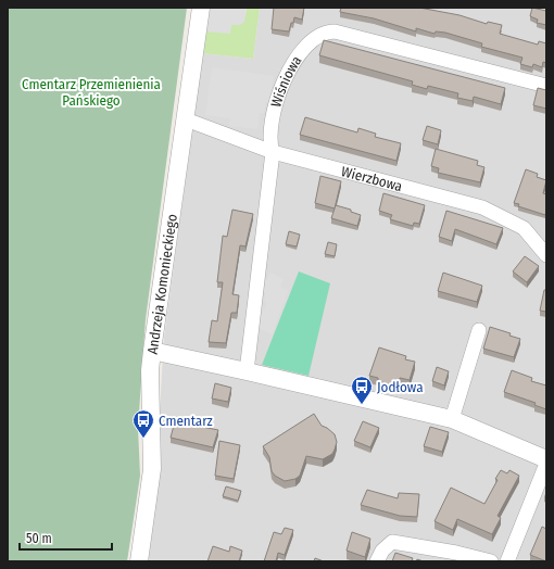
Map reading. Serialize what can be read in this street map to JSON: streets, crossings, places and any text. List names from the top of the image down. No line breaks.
{"streets":{"street":["Wiśniowa","Wierzbowa","Andrzeja Komonieckiego"]},"crossings":[["Wiśniowa","Wierzbowa"],["Wierzbowa","Andrzeja Komonieckiego"]],"parks":["Cmentarz Przemienienia Pańskiego"],"places":{"bus stop":["Jodłowa","Cmentarz"]},"scale_bar":"50 m"}
